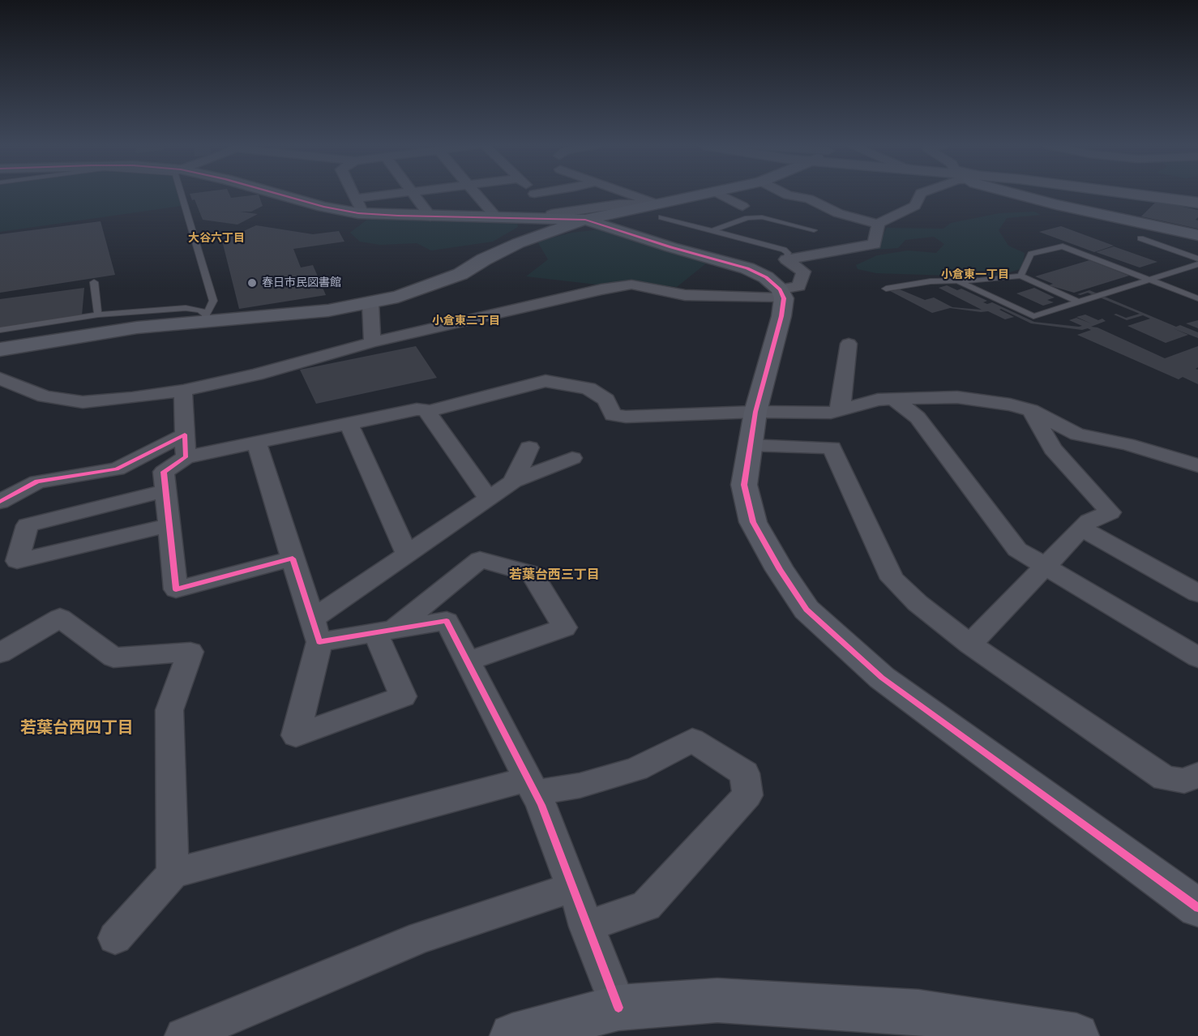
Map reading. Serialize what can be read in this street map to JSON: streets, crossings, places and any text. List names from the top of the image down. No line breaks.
{"districts":["大谷六丁目","小倉東一丁目","小倉東二丁目","若葉台西三丁目","若葉台西四丁目"],"places":["春日市民図書館"]}
